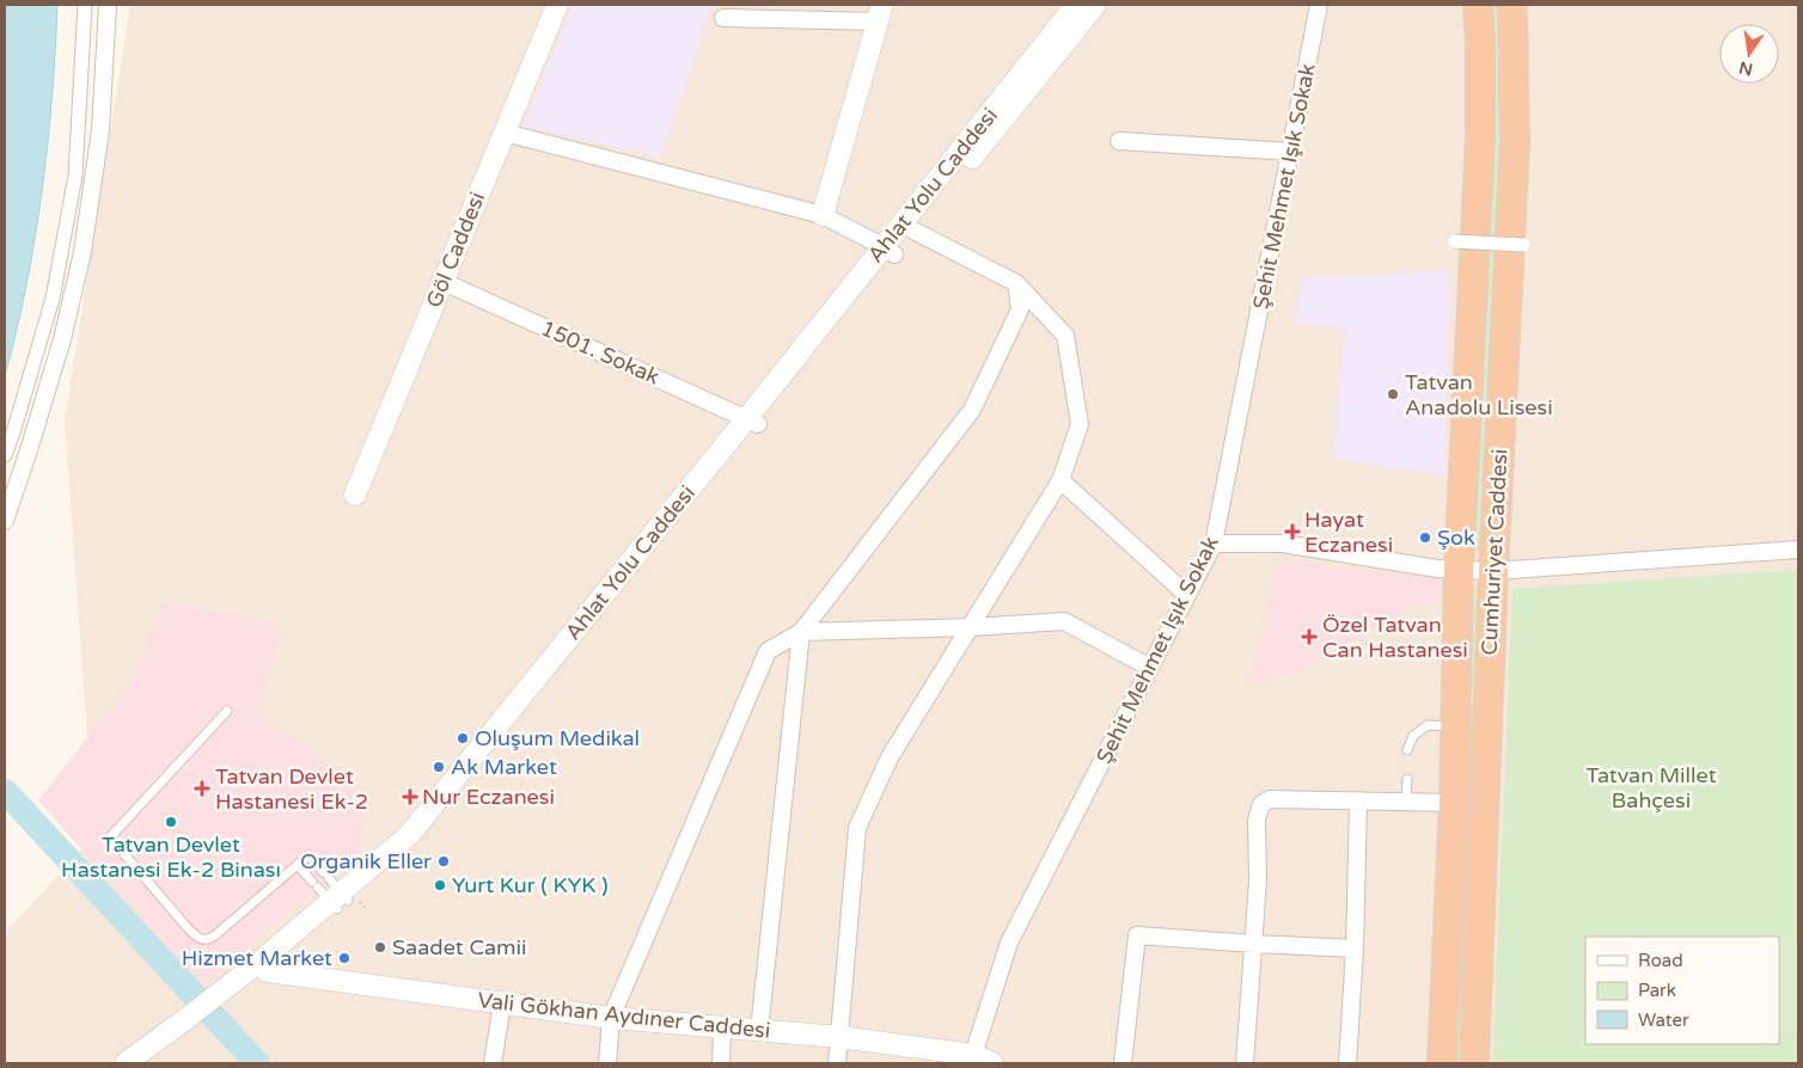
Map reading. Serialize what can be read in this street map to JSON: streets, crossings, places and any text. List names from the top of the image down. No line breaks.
{"streets":{"highway":["Cumhuriyet Caddesi"],"street":["Ahlat Yolu Caddesi","Şehit Mehmet Işık Sokak","Göl Caddesi","1501. Sokak","Vali Gökhan Aydıner Caddesi"]},"crossings":[["Ahlat Yolu Caddesi","1501. Sokak"],["Ahlat Yolu Caddesi","Vali Gökhan Aydıner Caddesi"],["Şehit Mehmet Işık Sokak","Vali Gökhan Aydıner Caddesi"],["Göl Caddesi","1501. Sokak"]],"parks":["Tatvan Millet Bahçesi"],"places":{"other":["Tatvan Anadolu Lisesi","Şok","Oluşum Medikal","Ak Market","Tatvan Devlet Hastanesi Ek-2 Binası","Organik Eller","Yurt Kur ( KYK )","Saadet Camii","Hizmet Market"],"health":["Hayat Eczanesi","Özel Tatvan Can Hastanesi","Tatvan Devlet Hastanesi Ek-2","Nur Eczanesi"]},"legend":["Road","Park","Water"],"north":"bottom"}
